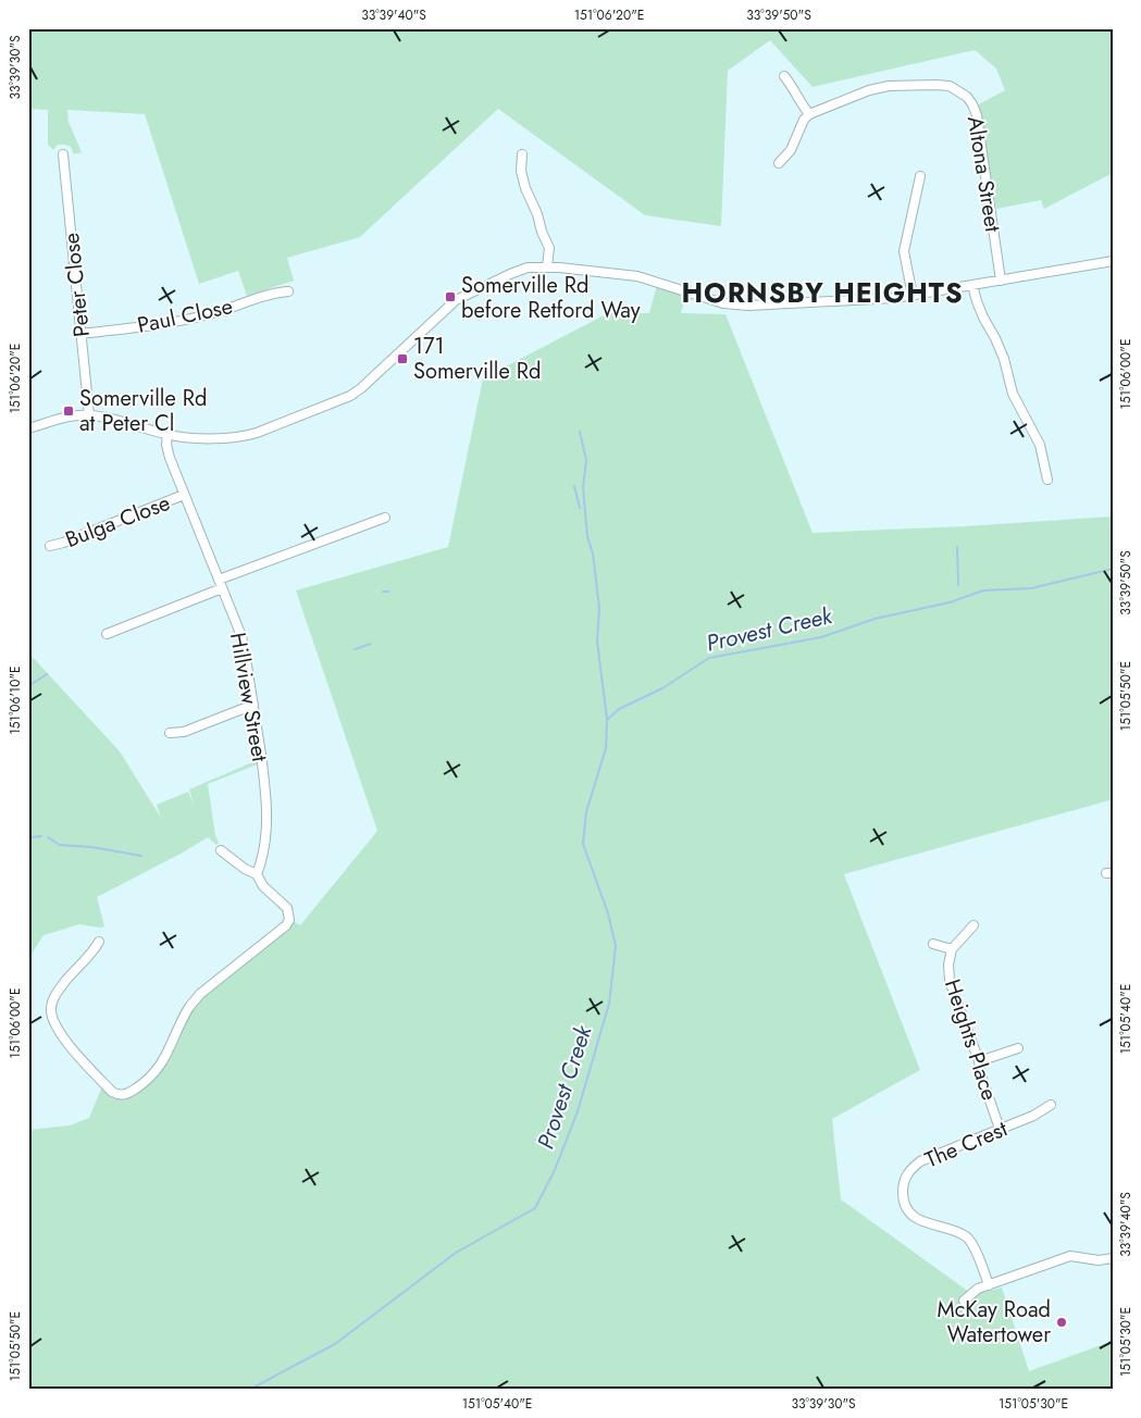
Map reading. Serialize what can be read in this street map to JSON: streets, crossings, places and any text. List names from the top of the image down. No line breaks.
{"streets":{"street":["Altona Street","Peter Close","Paul Close","Bulga Close","Hillview Street","Heights Place","The Crest"]},"crossings":[["Peter Close","Paul Close"],["Bulga Close","Hillview Street"],["Heights Place","The Crest"]],"districts":["HORNSBY HEIGHTS"],"water":["Provest Creek"],"places":{"transit":["Somerville Rd before Retford Way","171 Somerville Rd","Somerville Rd at Peter Cl"],"other":["McKay Road Watertower"]},"coordinates":["33°39'40\"S","151°06'20\"E","33°39'50\"S","33°39'30\"S","151°06'00\"E","151°05'50\"E","151°06'10\"E","151°05'40\"E","151°05'30\"E"]}
